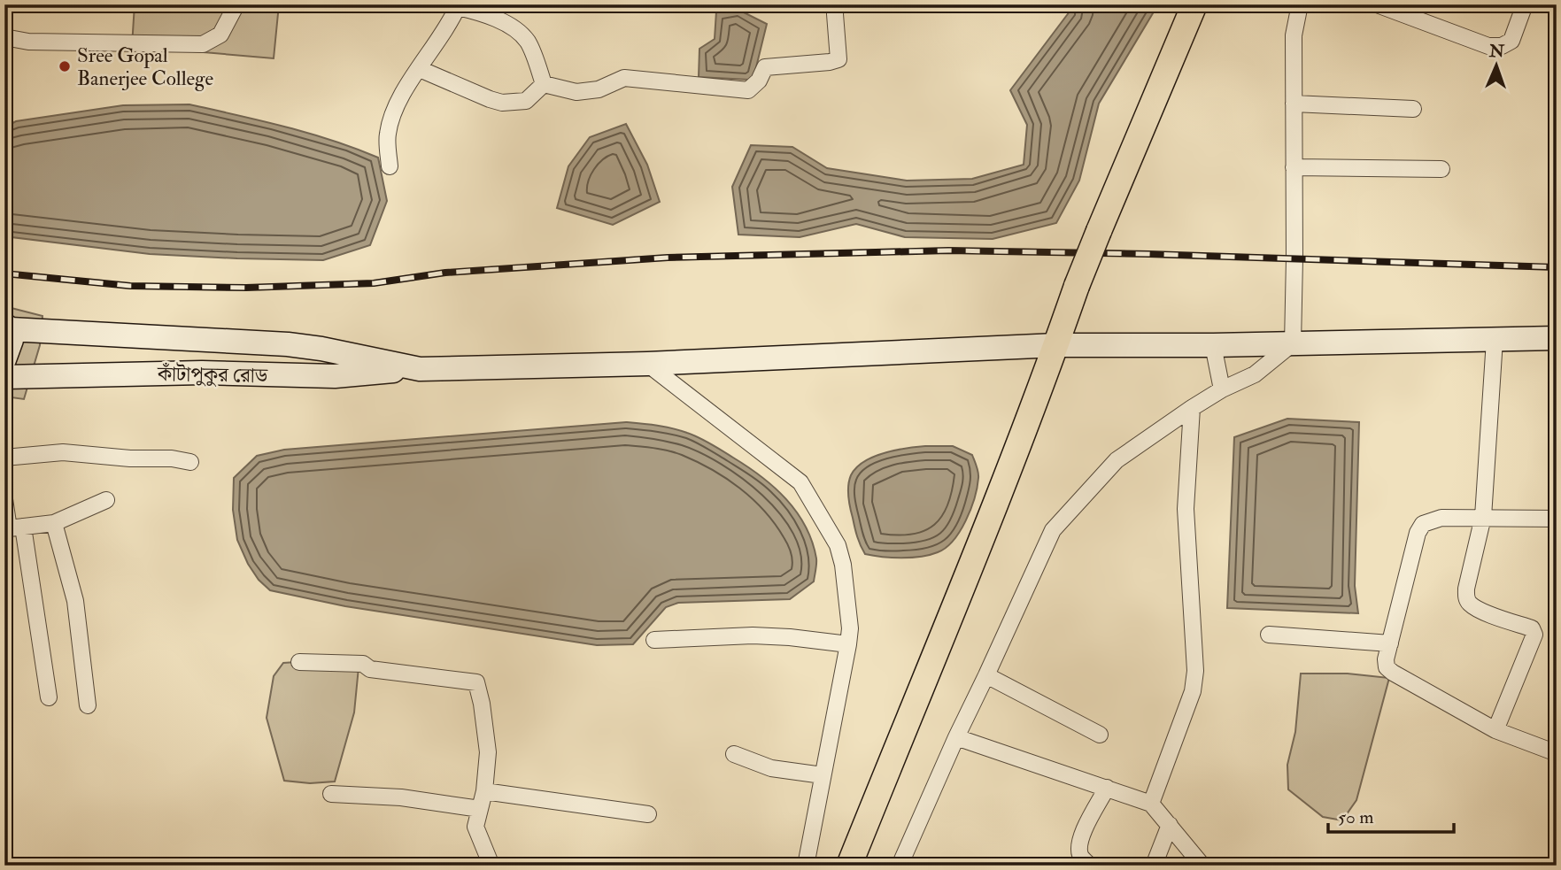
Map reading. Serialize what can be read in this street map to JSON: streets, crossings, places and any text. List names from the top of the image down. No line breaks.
{"streets":{"main road":["কাঁটাপুকুর রোড"]},"places":["Sree Gopal Banerjee College"],"scale_bar":"50 m","north":"top"}
